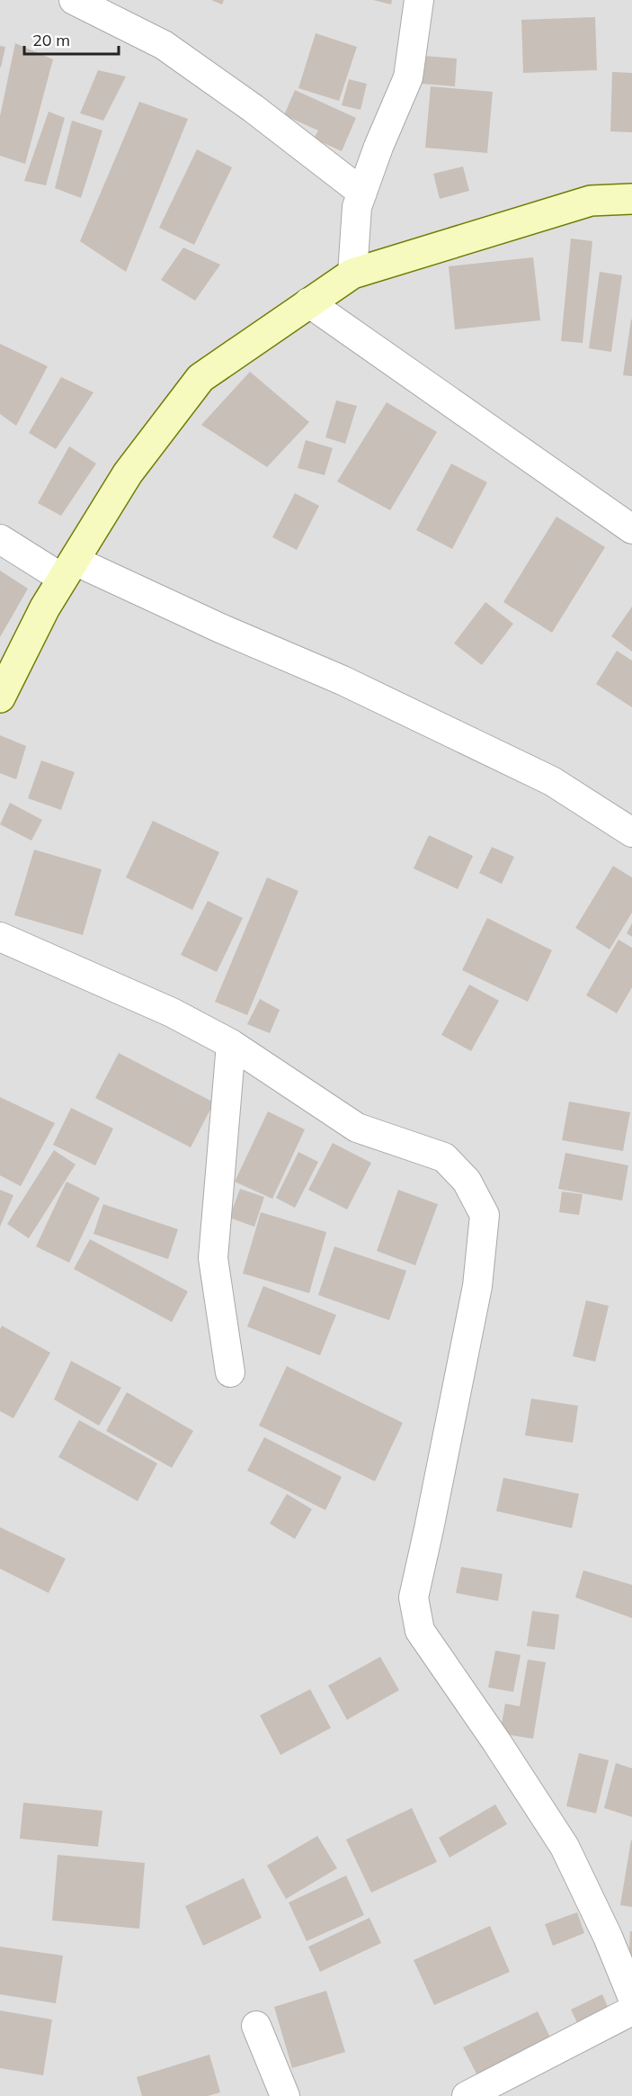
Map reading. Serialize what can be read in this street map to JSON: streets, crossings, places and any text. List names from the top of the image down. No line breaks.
{"scale_bar":"20 m"}
